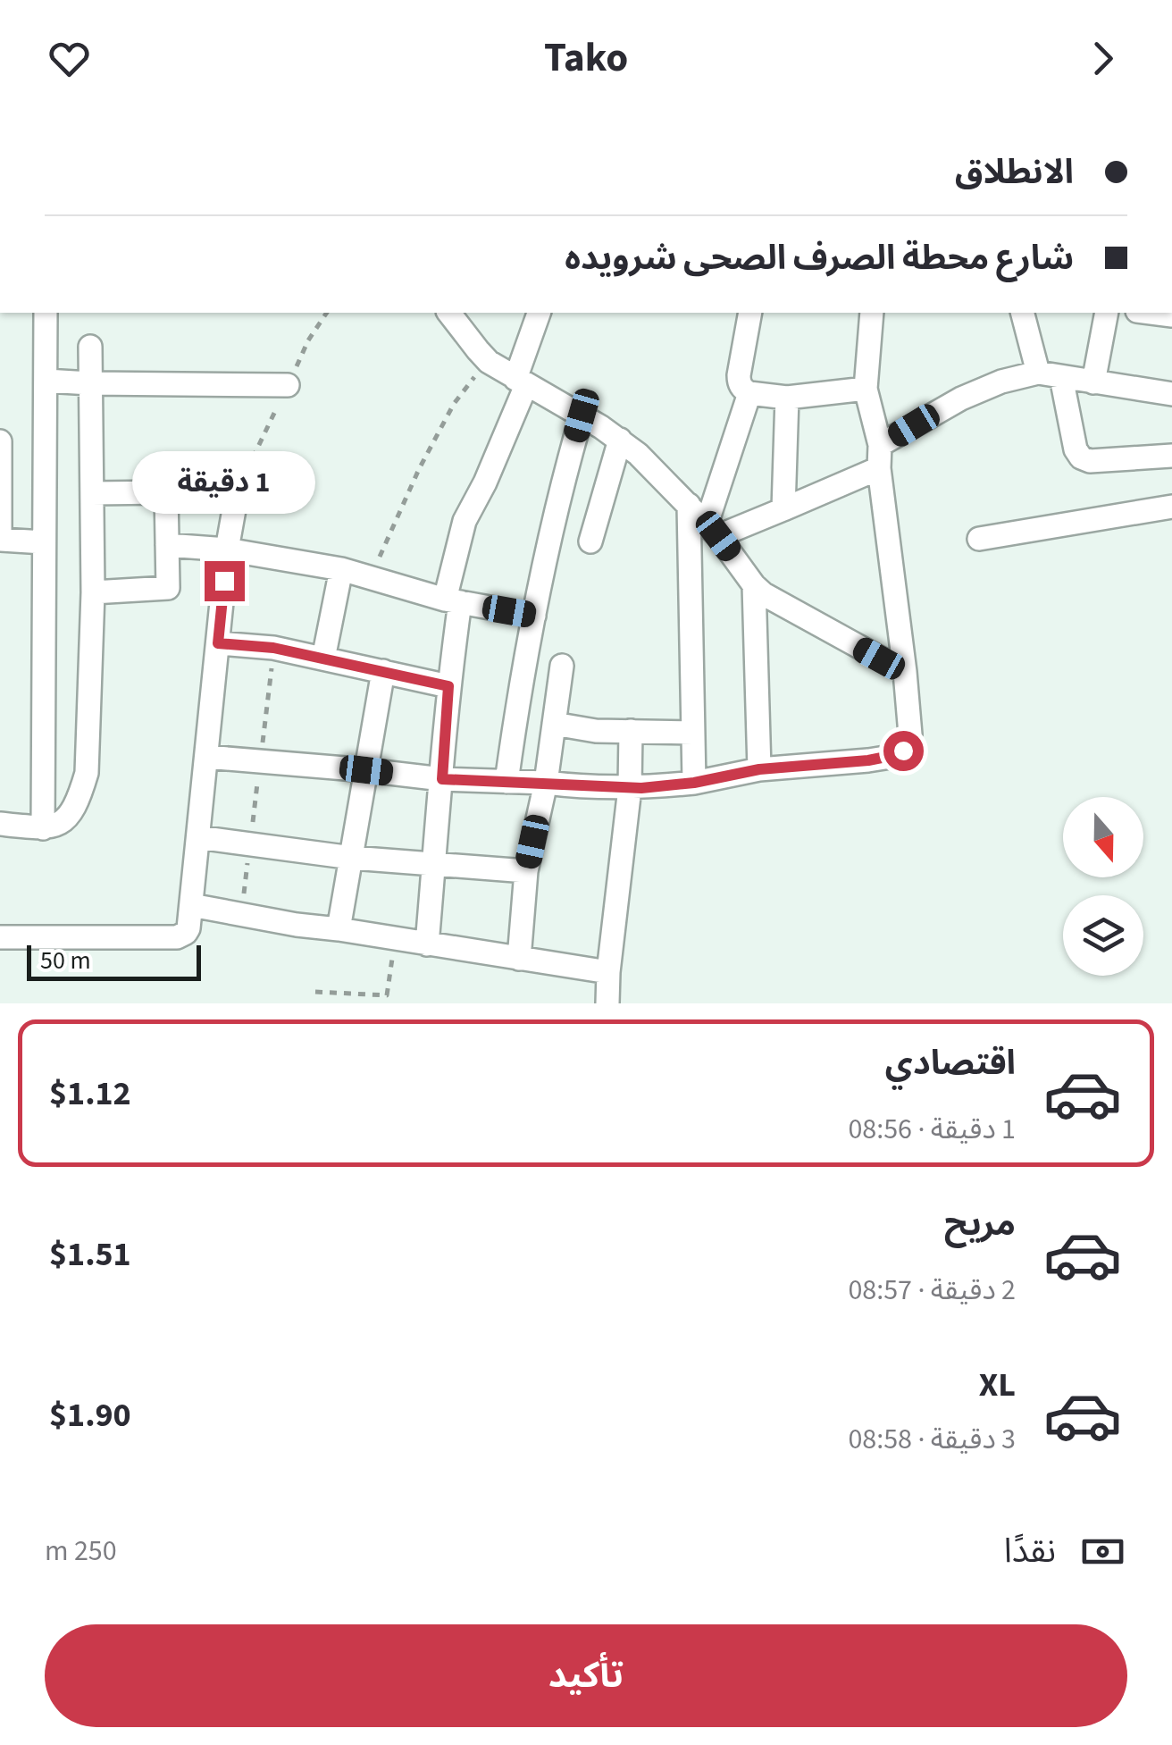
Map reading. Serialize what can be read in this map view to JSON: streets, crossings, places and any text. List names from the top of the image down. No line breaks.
{"scale_bar":"50 m","north":"bottom","page":{"header":"Tako","banner":["الانطلاق","شارع محطة الصرف الصحى شرويده"],"bubble":"1 دقيقة","scale":"50 m","list":[{"name":"اقتصادي","note":"1 دقيقة · 08:56","value":"$1.12"},{"name":"مريح","note":"2 دقيقة · 08:57","value":"$1.51"},{"name":"XL","note":"3 دقيقة · 08:58","value":"$1.90"}],"pay":["نقدًا","250 m"],"buttons":"تأكيد"}}
